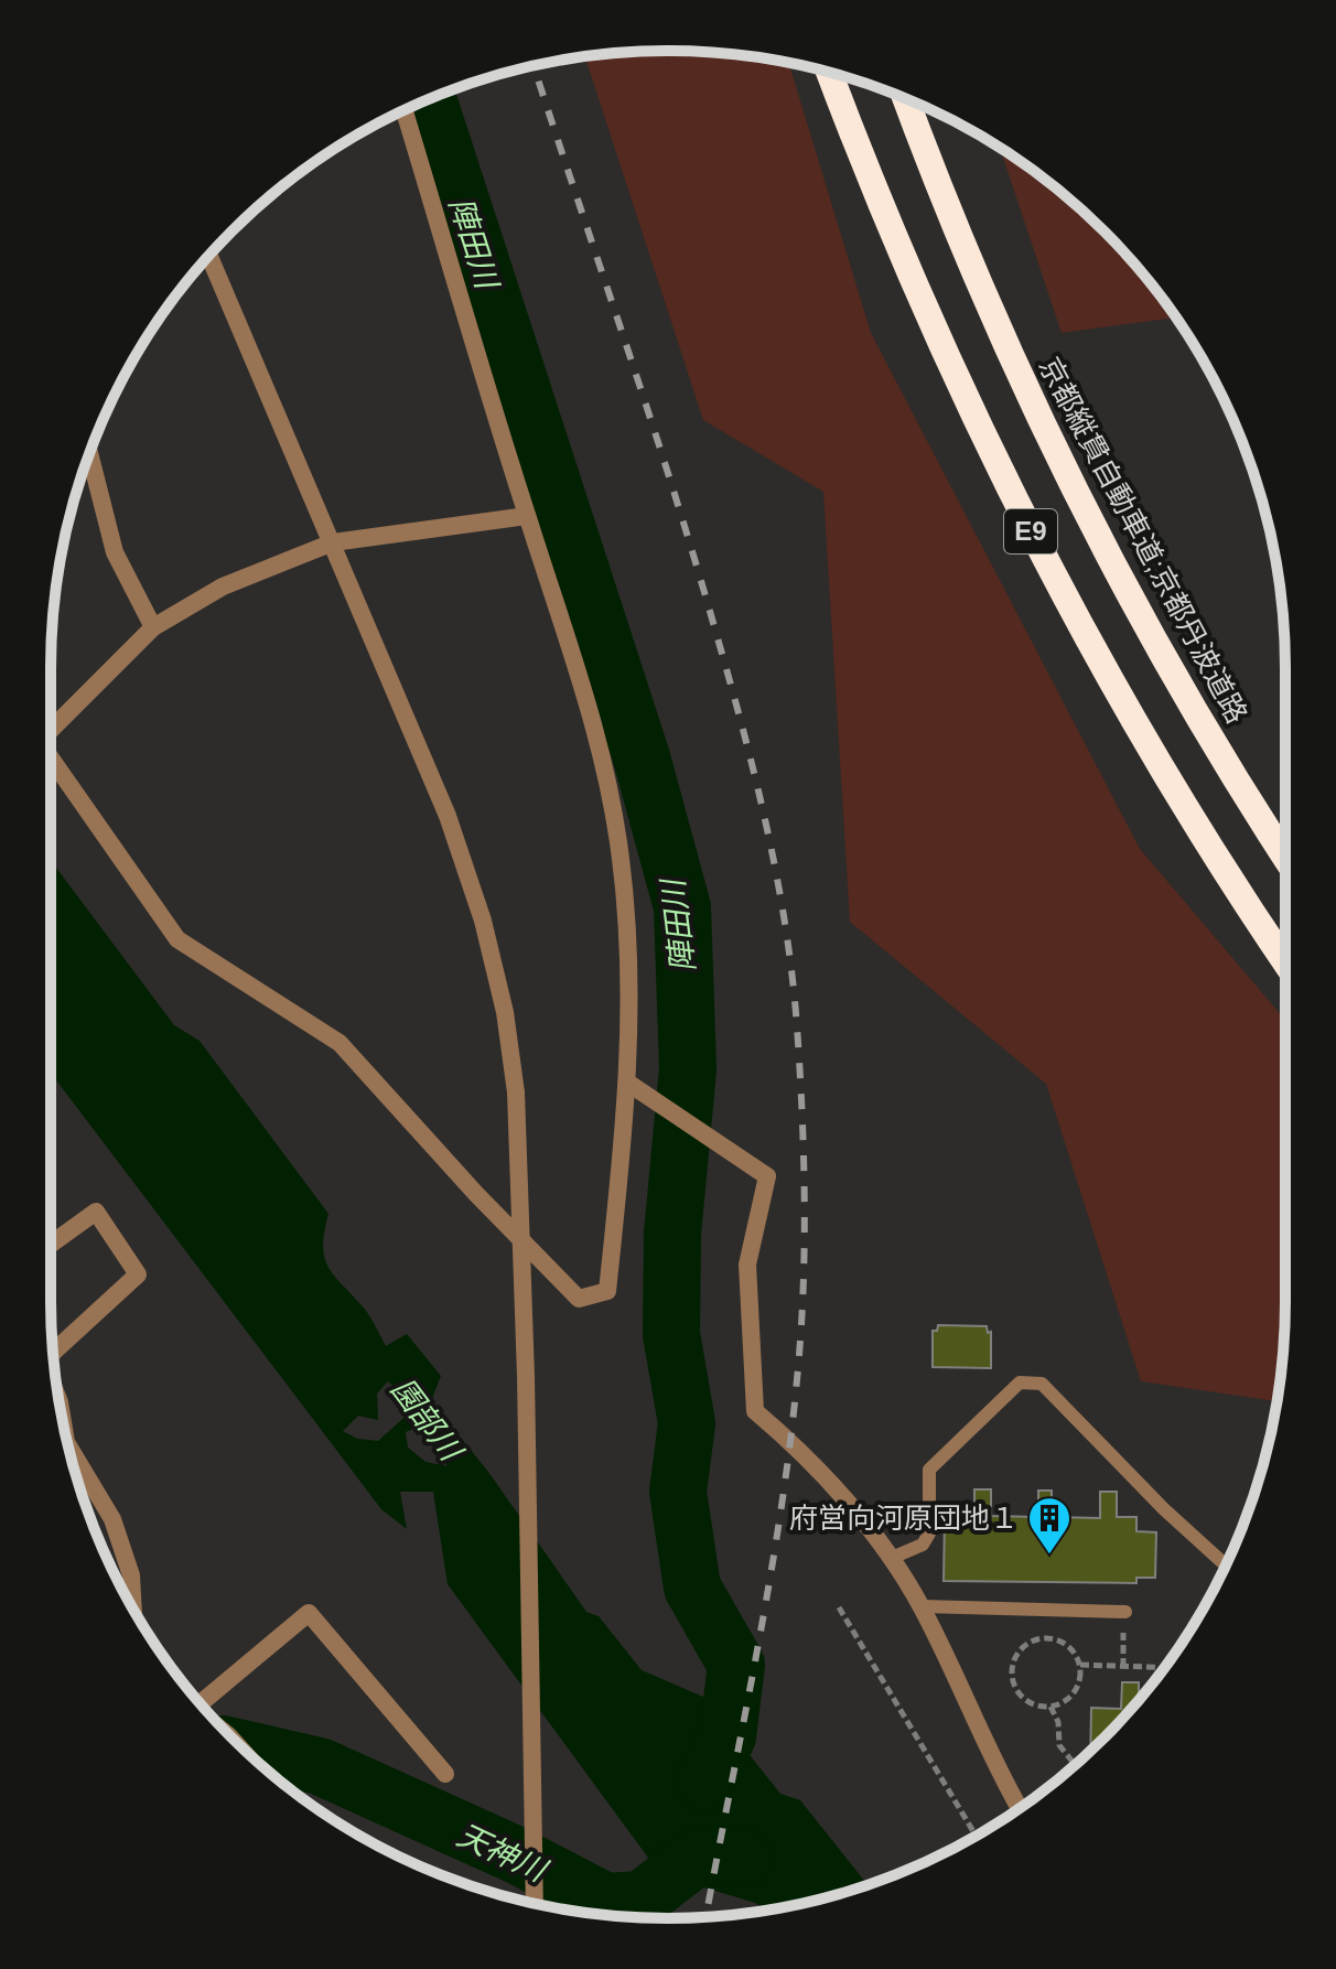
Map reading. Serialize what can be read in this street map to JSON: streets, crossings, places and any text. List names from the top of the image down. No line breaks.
{"streets":{"highway":["E9","京都縦貫自動車道;京都丹波道路"]},"water":["陣田川","園部川","天神川"],"places":{"building":["府営向河原団地１"]}}
